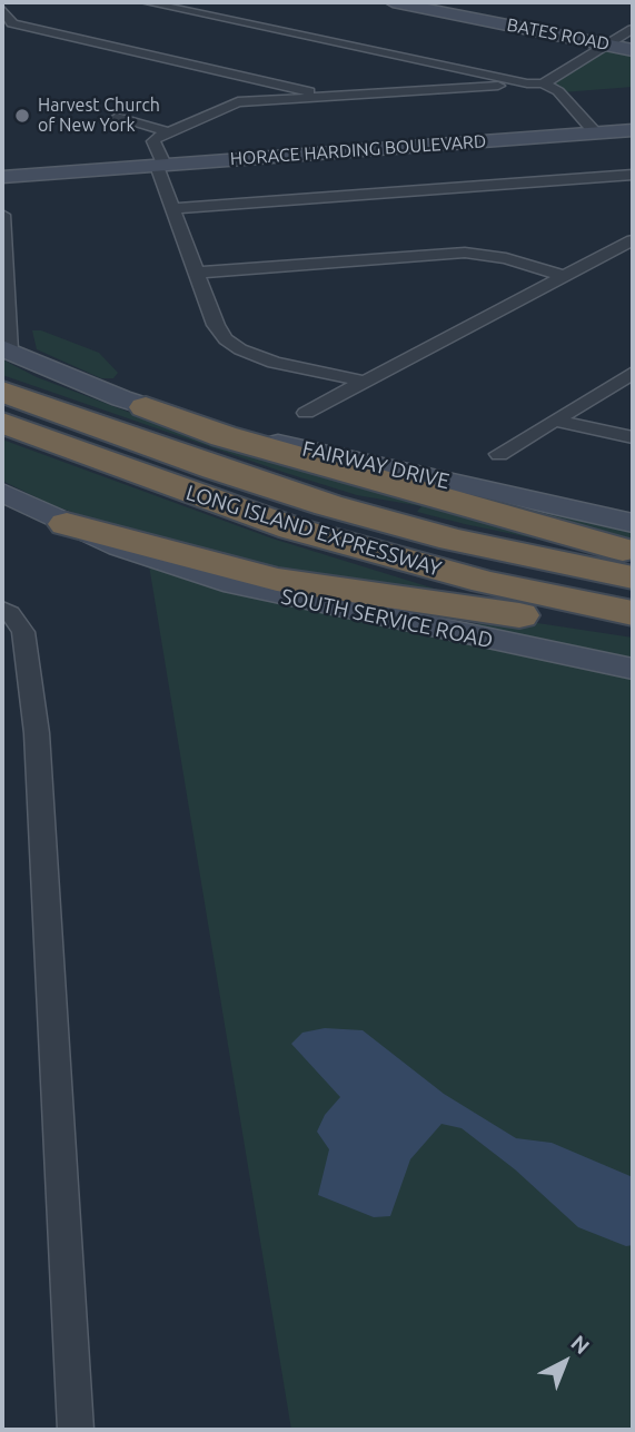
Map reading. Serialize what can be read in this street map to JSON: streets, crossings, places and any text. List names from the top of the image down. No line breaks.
{"streets":{"highway":["LONG ISLAND EXPRESSWAY"],"main road":["BATES ROAD","HORACE HARDING BOULEVARD","FAIRWAY DRIVE","SOUTH SERVICE ROAD"]},"places":["Harvest Church of New York"],"north":"top right"}
